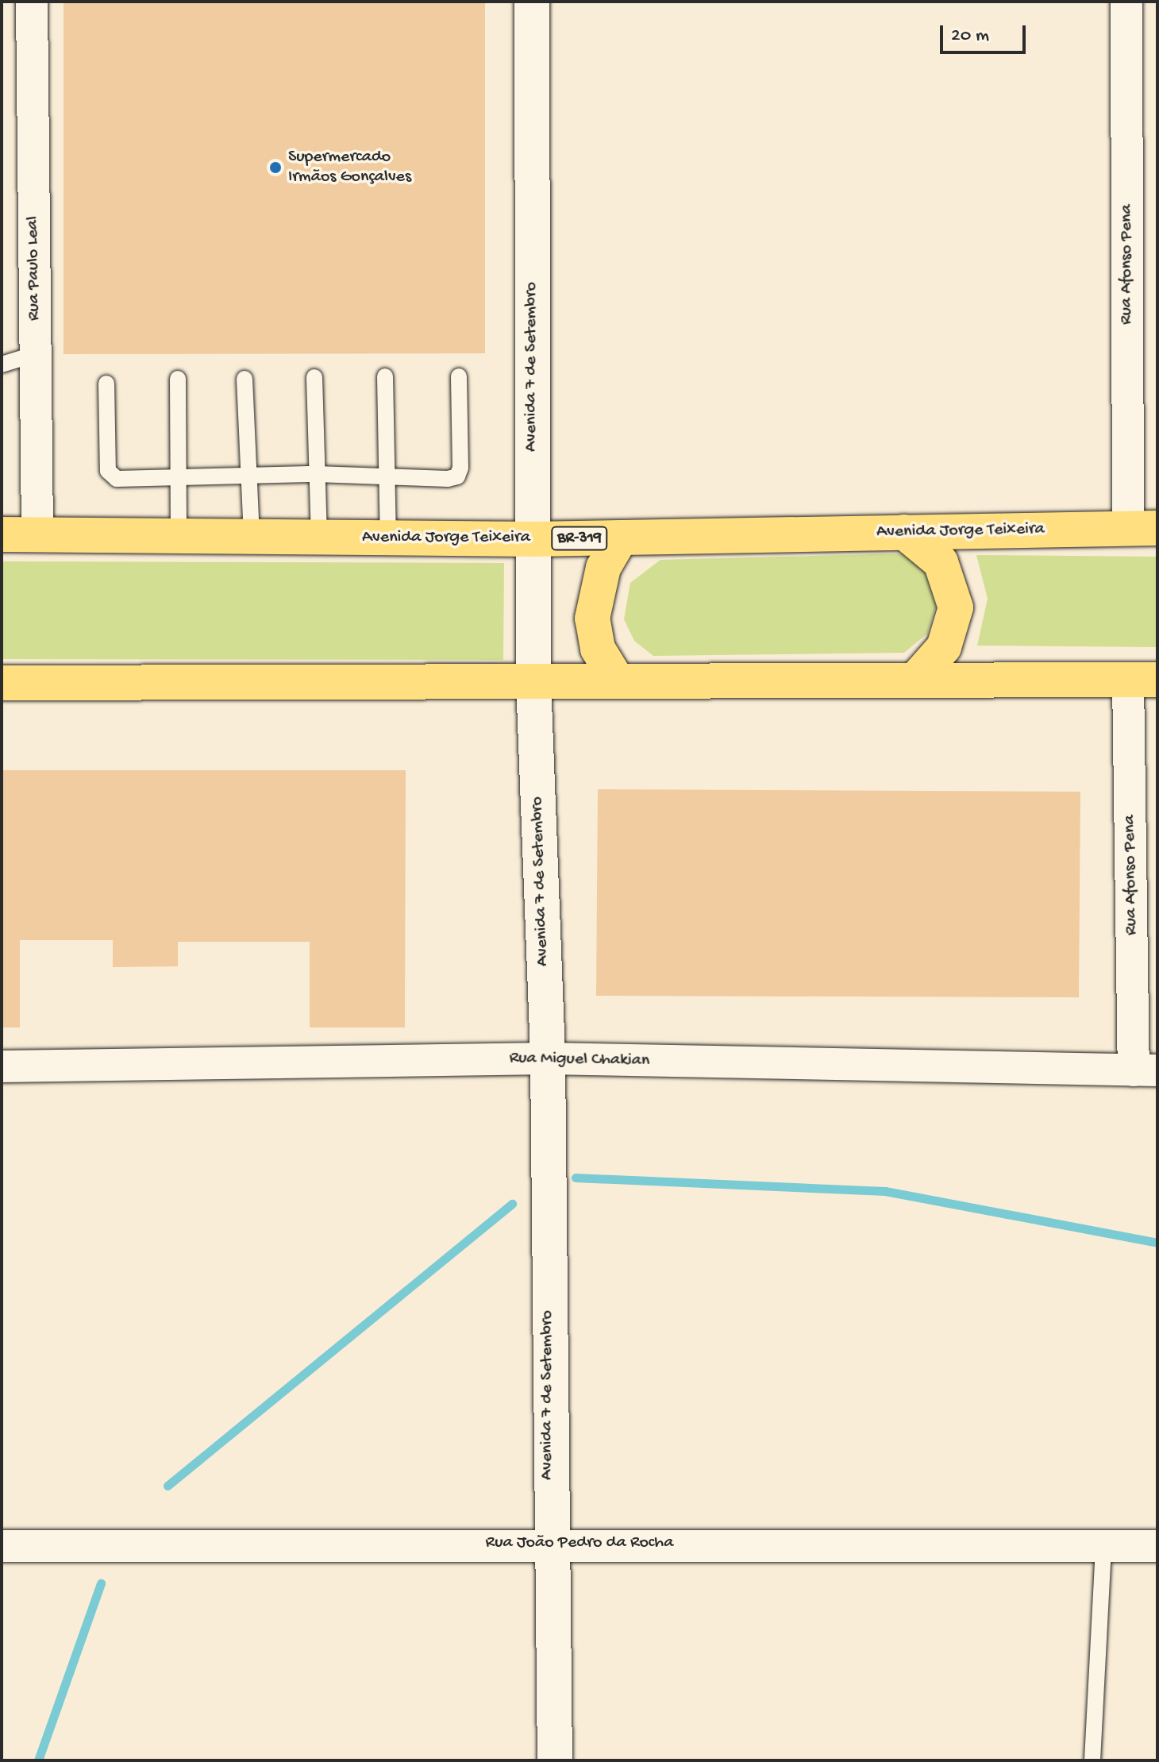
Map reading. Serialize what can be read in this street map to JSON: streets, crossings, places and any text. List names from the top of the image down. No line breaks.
{"streets":{"highway":["Avenida Jorge Teixeira","BR-319"],"main road":["Avenida 7 de Setembro"],"street":["Rua Afonso Pena","Rua Paulo Leal","Rua Miguel Chakian","Rua João Pedro da Rocha"]},"crossings":[["Rua Afonso Pena","Avenida Jorge Teixeira"],["Rua Afonso Pena","Rua Miguel Chakian"],["Rua Paulo Leal","Avenida Jorge Teixeira"],["Avenida 7 de Setembro","Avenida Jorge Teixeira"],["Avenida 7 de Setembro","Rua Miguel Chakian"],["Avenida 7 de Setembro","Rua João Pedro da Rocha"]],"places":["Supermercado Irmãos Gonçalves"],"scale_bar":"20 m"}
